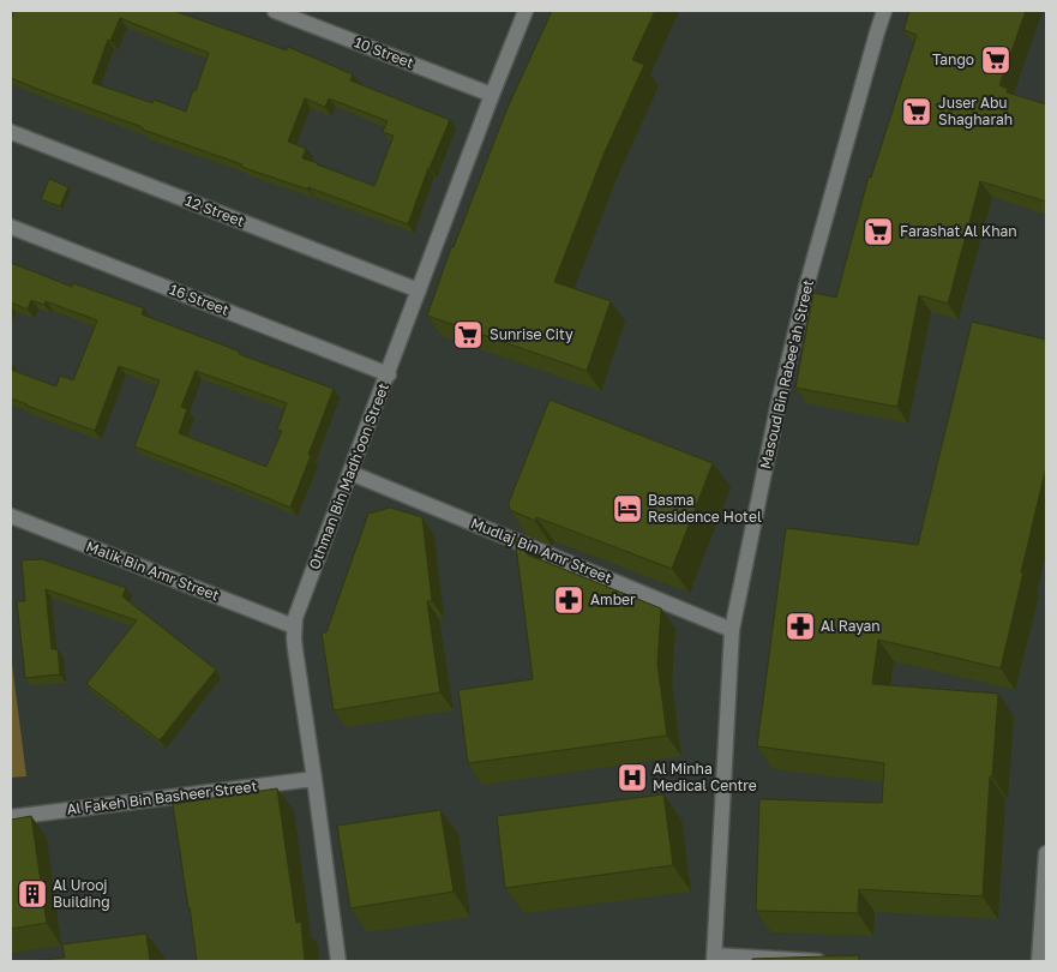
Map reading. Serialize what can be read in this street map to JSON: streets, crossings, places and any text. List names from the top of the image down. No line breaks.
{"streets":{"street":["10 Street","12 Street","16 Street","Masoud Bin Rabee'ah Street","Othman Bin Madh'oon Street","Mudlaj Bin Amr Street","Malik Bin Amr Street","Al Fakeh Bin Basheer Street"]},"crossings":[["10 Street","Othman Bin Madh'oon Street"],["12 Street","Othman Bin Madh'oon Street"],["16 Street","Othman Bin Madh'oon Street"],["Masoud Bin Rabee'ah Street","Mudlaj Bin Amr Street"],["Othman Bin Madh'oon Street","Mudlaj Bin Amr Street"],["Othman Bin Madh'oon Street","Malik Bin Amr Street"],["Othman Bin Madh'oon Street","Al Fakeh Bin Basheer Street"]],"places":{"supermarket":["Tango","Juser Abu Shagharah","Farashat Al Khan","Sunrise City"],"hotel":["Basma Residence Hotel"],"pharmacy":["Amber","Al Rayan"],"hospital":["Al Minha Medical Centre"],"building":["Al Urooj Building"]}}
